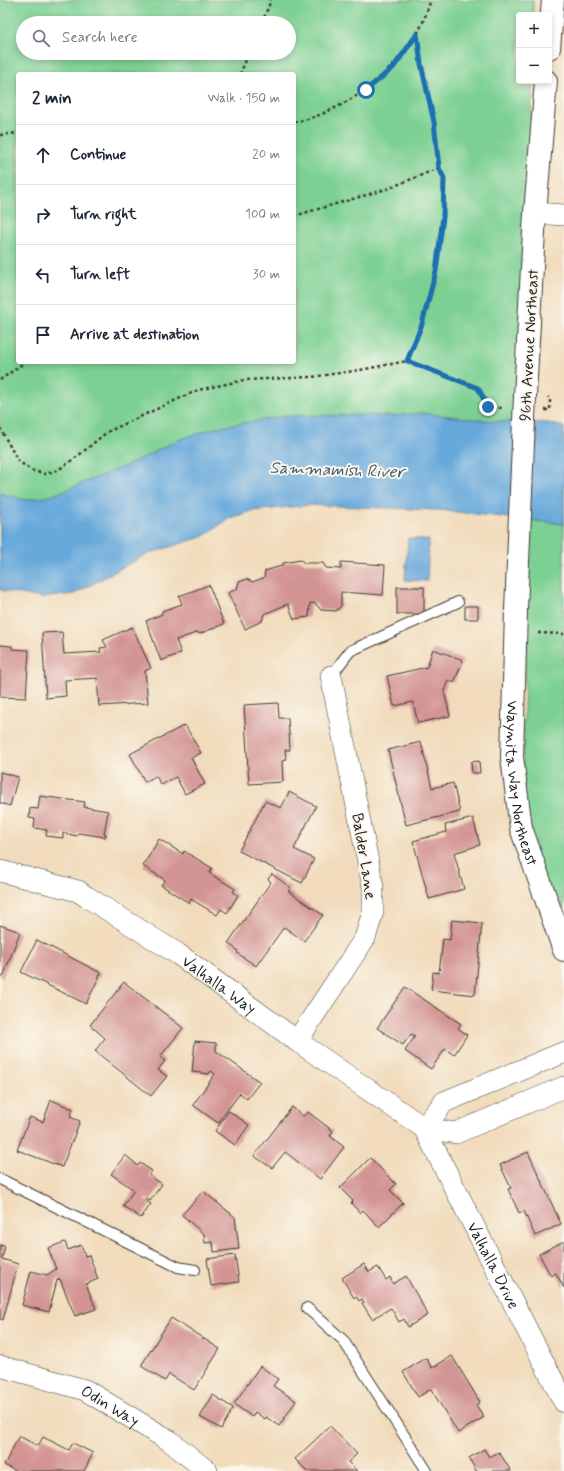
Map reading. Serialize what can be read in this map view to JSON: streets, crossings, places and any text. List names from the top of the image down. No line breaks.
{"streets":{"main road":["96th Avenue Northeast","Waynita Way Northeast"],"street":["Balder Lane","Valhalla Way","Valhalla Drive","Odin Way"]},"crossings":[["96th Avenue Northeast","Waynita Way Northeast"],["Balder Lane","Valhalla Way"],["Valhalla Way","Valhalla Drive"]],"water":["Sammamish River"],"page":{"map_buttons":["+","−"],"search":"Search here","heading":["2 min","Walk · 150 m"],"list":[["Continue","20 m"],["Turn right","100 m"],["Turn left","30 m"],"Arrive at destination"]}}
